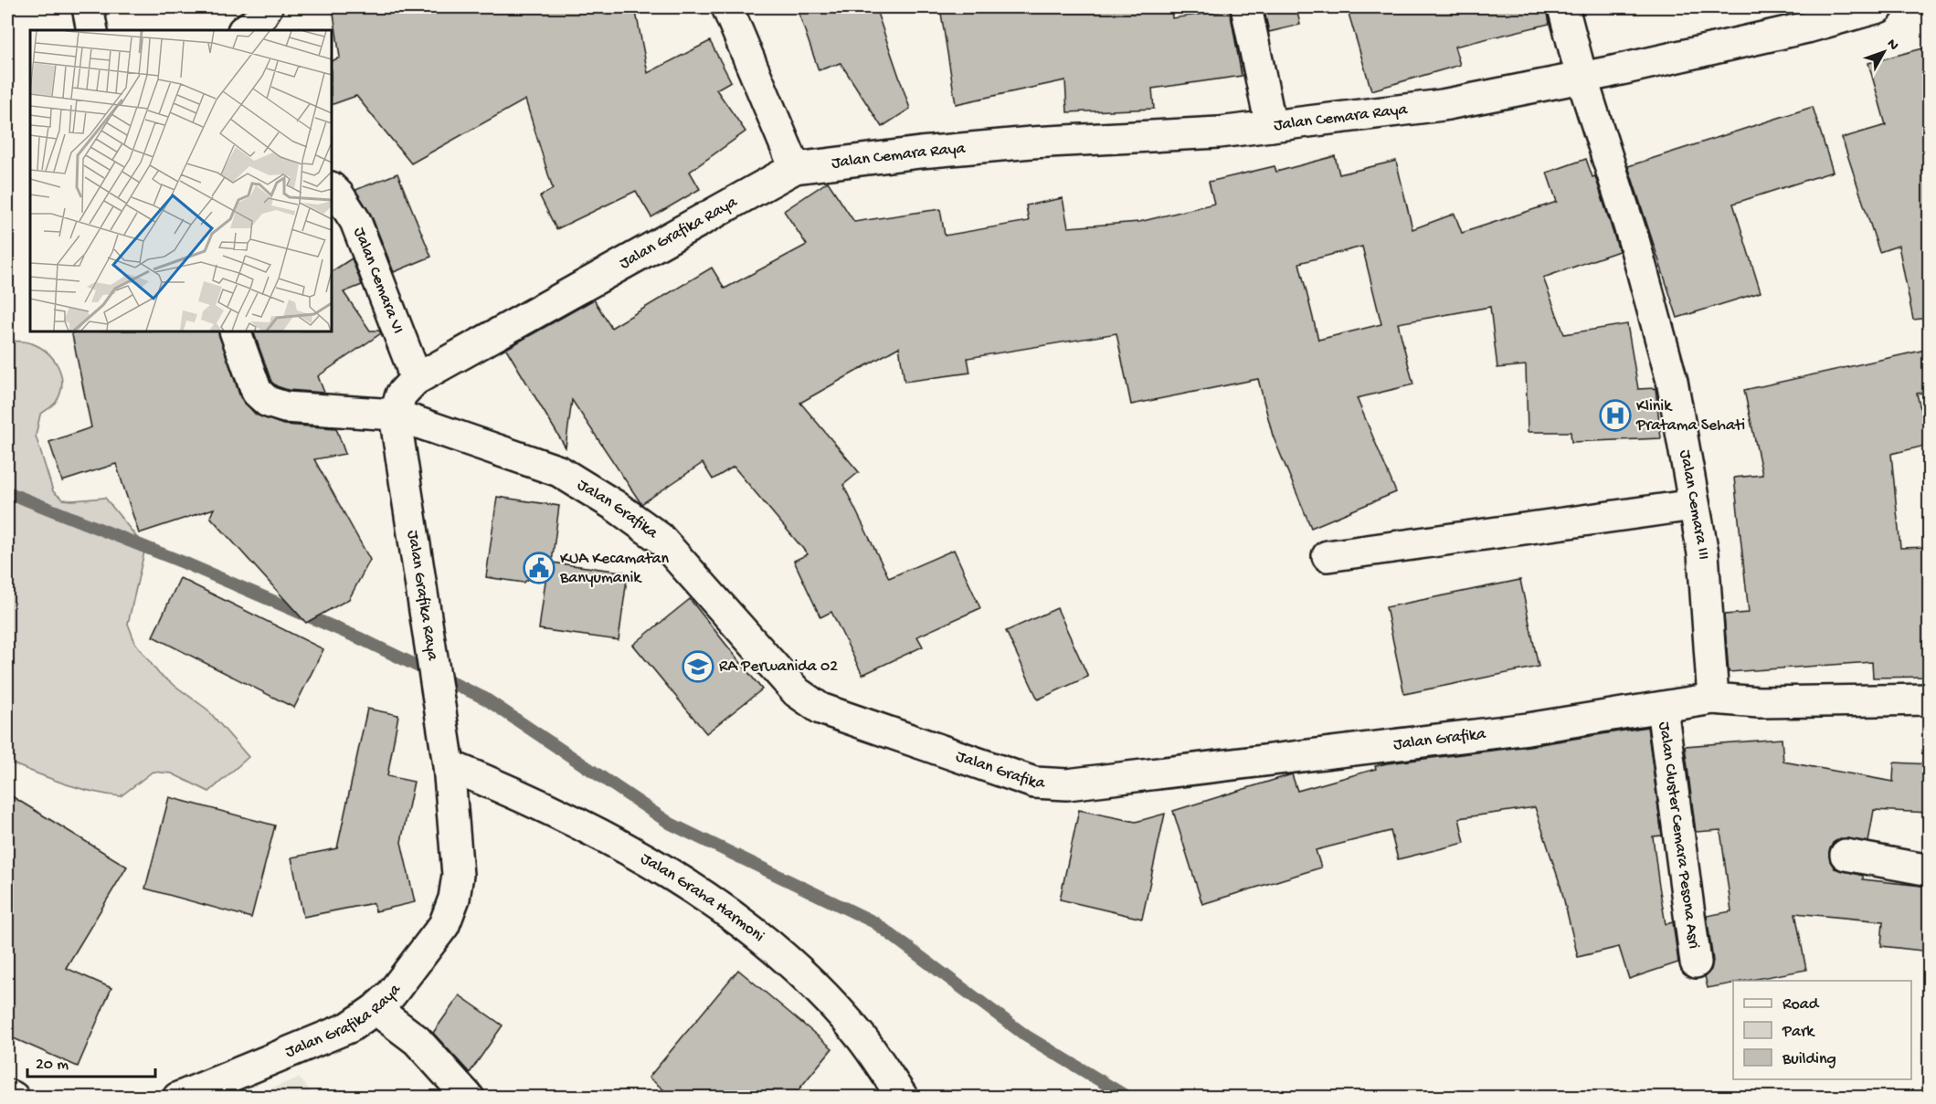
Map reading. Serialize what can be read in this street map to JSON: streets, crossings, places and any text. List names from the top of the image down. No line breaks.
{"streets":{"street":["Jalan Cemara Raya","Jalan Grafika Raya","Jalan Cemara VI","Jalan Cemara III","Jalan Grafika","Jalan Cluster Cemara Pesona Asri","Jalan Graha Harmoni"]},"crossings":[["Jalan Cemara Raya","Jalan Grafika Raya"],["Jalan Cemara Raya","Jalan Cemara III"],["Jalan Grafika Raya","Jalan Cemara VI"],["Jalan Grafika Raya","Jalan Grafika"],["Jalan Grafika Raya","Jalan Graha Harmoni"],["Jalan Cemara III","Jalan Grafika"],["Jalan Grafika","Jalan Cluster Cemara Pesona Asri"]],"places":{"hospital":["Klinik Pratama Sehati"],"public building":["KUA Kecamatan Banyumanik"],"school or university":["RA Perwanida 02"]},"legend":["Road","Park","Building"],"scale_bar":"20 m","north":"top right"}
